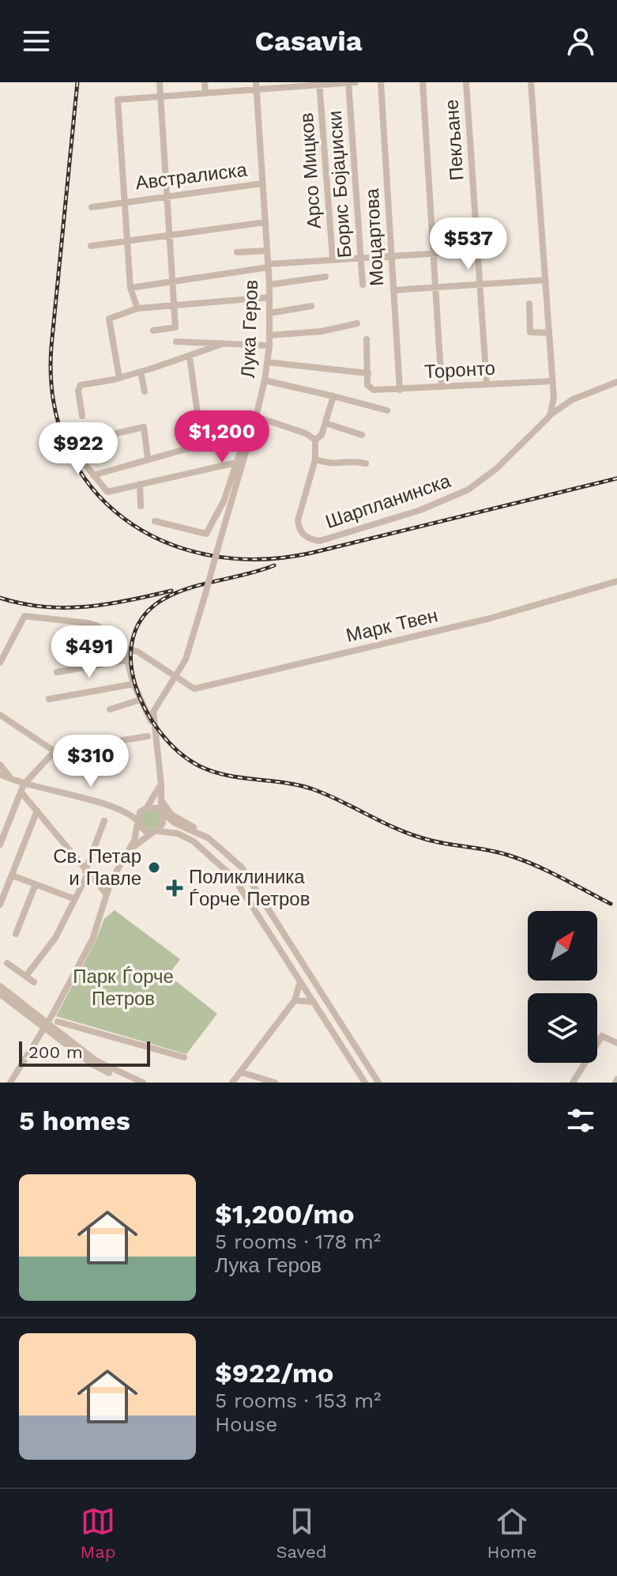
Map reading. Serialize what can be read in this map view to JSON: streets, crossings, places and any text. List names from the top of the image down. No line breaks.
{"streets":{"street":["Пекљане","Арсо Мицков","Австралиска","Борис Бојаџиски","Моцартова","Лука Геров","Торонто","Шарпланинска","Марк Твен"]},"crossings":[["Пекљане","Торонто"],["Австралиска","Лука Геров"],["Моцартова","Торонто"],["Лука Геров","Марк Твен"]],"parks":["Парк Ѓорче Петров"],"places":{"other":["Св. Петар и Павле"],"health":["Поликлиника Ѓорче Петров"]},"scale_bar":"200 m","north":"top right","page":{"header":"Casavia","price":["$537","$1,200","$922","$491","$310"],"scale":"200 m","heading":"5 homes","list":[{"name":"$1,200/mo","note":"5 rooms · 178 m² · Лука Геров"},{"name":"$922/mo","note":"5 rooms · 153 m² · House"}],"tabs":["Map","Saved","Home"]}}
